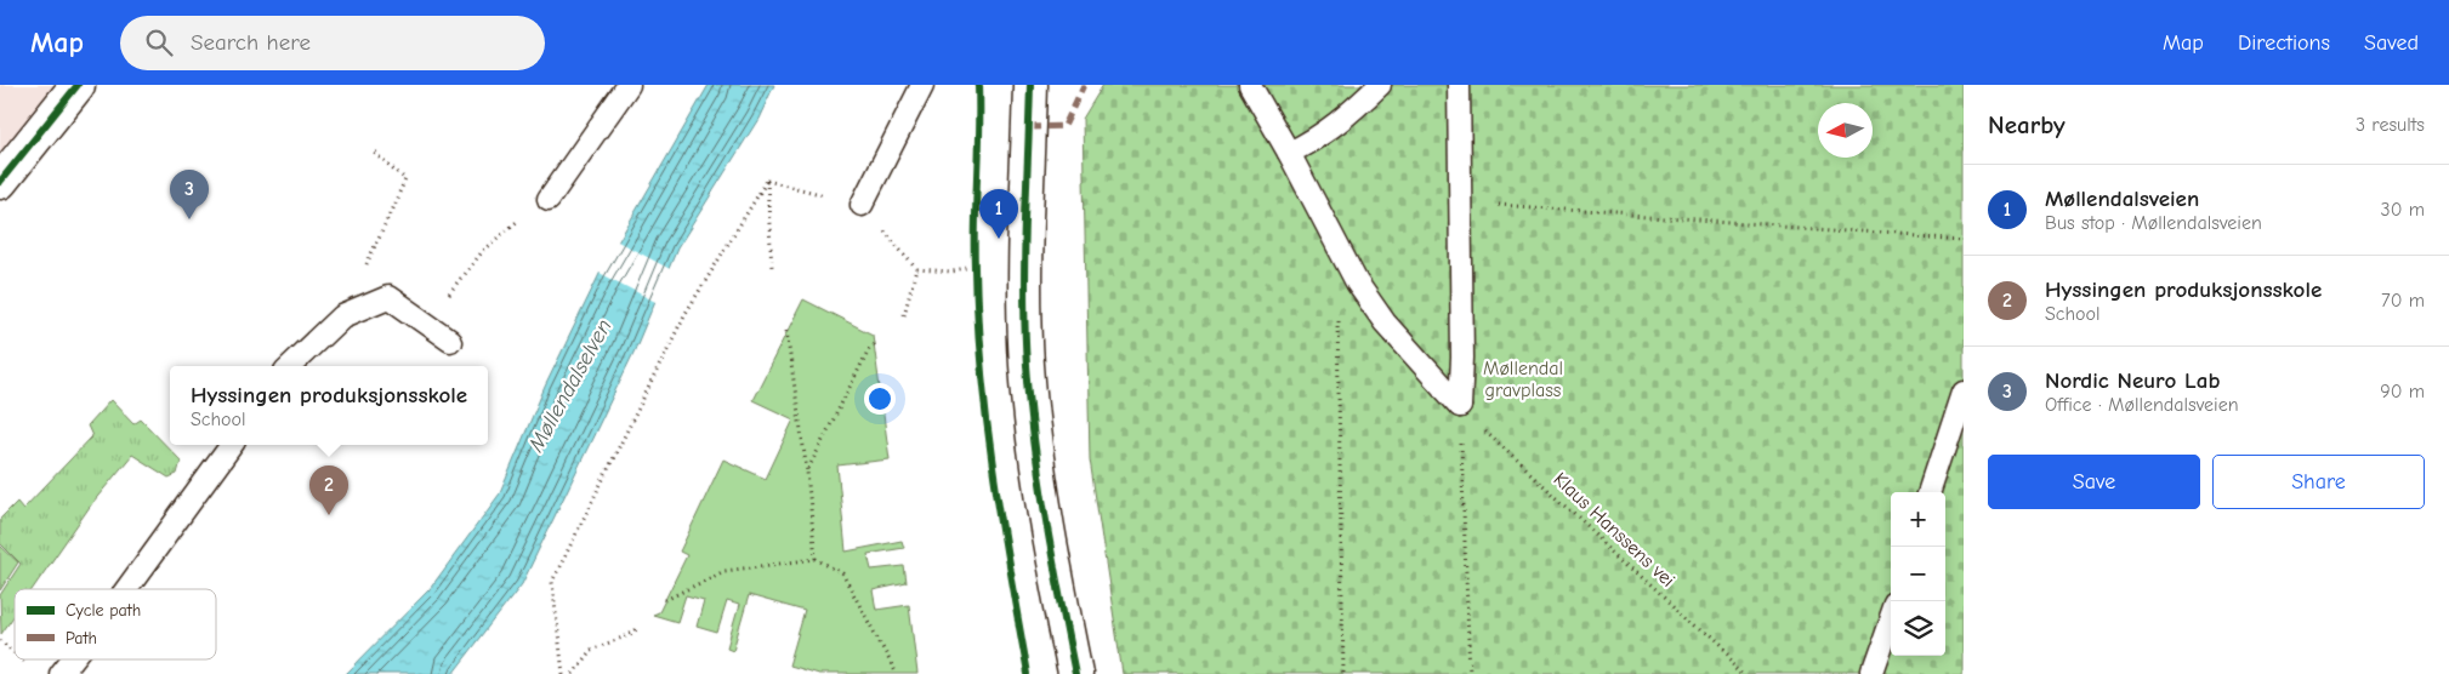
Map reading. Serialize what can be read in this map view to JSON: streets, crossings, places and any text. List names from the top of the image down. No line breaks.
{"streets":{"path":["Klaus Hanssens vei"]},"water":["Møllendalselven"],"parks":["Møllendal gravplass"],"legend":["Cycle path","Path"],"north":"left","page":{"header":"Map","search":"Search here","nav":["Map","Directions","Saved"],"heading":["Nearby","3 results"],"list":[{"mark":"1","name":"Møllendalsveien","note":"Bus stop · Møllendalsveien","value":"30 m"},{"mark":"2","name":"Hyssingen produksjonsskole","note":"School","value":"70 m"},{"mark":"3","name":"Nordic Neuro Lab","note":"Office · Møllendalsveien","value":"90 m"}],"pins":["3","1","2"],"popup":["Hyssingen produksjonsskole","School"],"buttons":["Save","Share"],"map_buttons":["+","−"]}}
